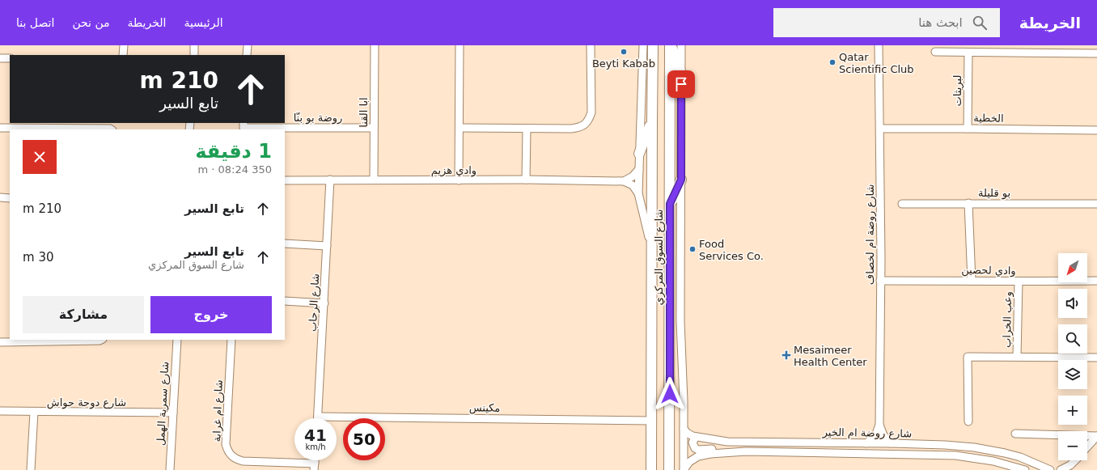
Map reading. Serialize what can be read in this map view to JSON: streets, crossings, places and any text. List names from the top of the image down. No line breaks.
{"streets":{"main road":["شارع السوق المركزي"],"street":["لبريثات","ابا القنا","روضة بو بنّا","الخطية","وادي هزيم","بو قليلة","شارع روضة ام لخصاف","وادي لحصين","شارع الرحاب","وعب الخراب","شارع دوحة حواش","شارع سمرية الهمل","مكينس","شارع ام غرابة","شارع روضة ام الخير"]},"crossings":[["لبريثات","الخطية"],["ابا القنا","روضة بو بنّا"],["ابا القنا","وادي هزيم"],["الخطية","شارع روضة ام لخصاف"],["وادي هزيم","شارع الرحاب"],["بو قليلة","وادي لحصين"],["شارع روضة ام لخصاف","وادي لحصين"],["شارع روضة ام لخصاف","شارع روضة ام الخير"],["شارع السوق المركزي","مكينس"],["وادي لحصين","وعب الخراب"],["شارع الرحاب","مكينس"],["شارع دوحة حواش","شارع سمرية الهمل"]],"places":{"other":["Beyti Kabab","Qatar Scientific Club","Food Services Co."],"health":["Mesaimeer Health Center"]},"north":"bottom left","page":{"header":"الخريطة","search":"ابحث هنا","nav":["الرئيسية","الخريطة","من نحن","اتصل بنا"],"turn":["210 m","تابع السير"],"heading":["1 دقيقة","350 m · 08:24"],"list":[{"name":"تابع السير","value":"210 m"},{"name":"تابع السير","note":"شارع السوق المركزي","value":"30 m"}],"map_buttons":["+","−"],"buttons":["خروج","مشاركة"],"speed":"41 km/h","limit":"50"}}
